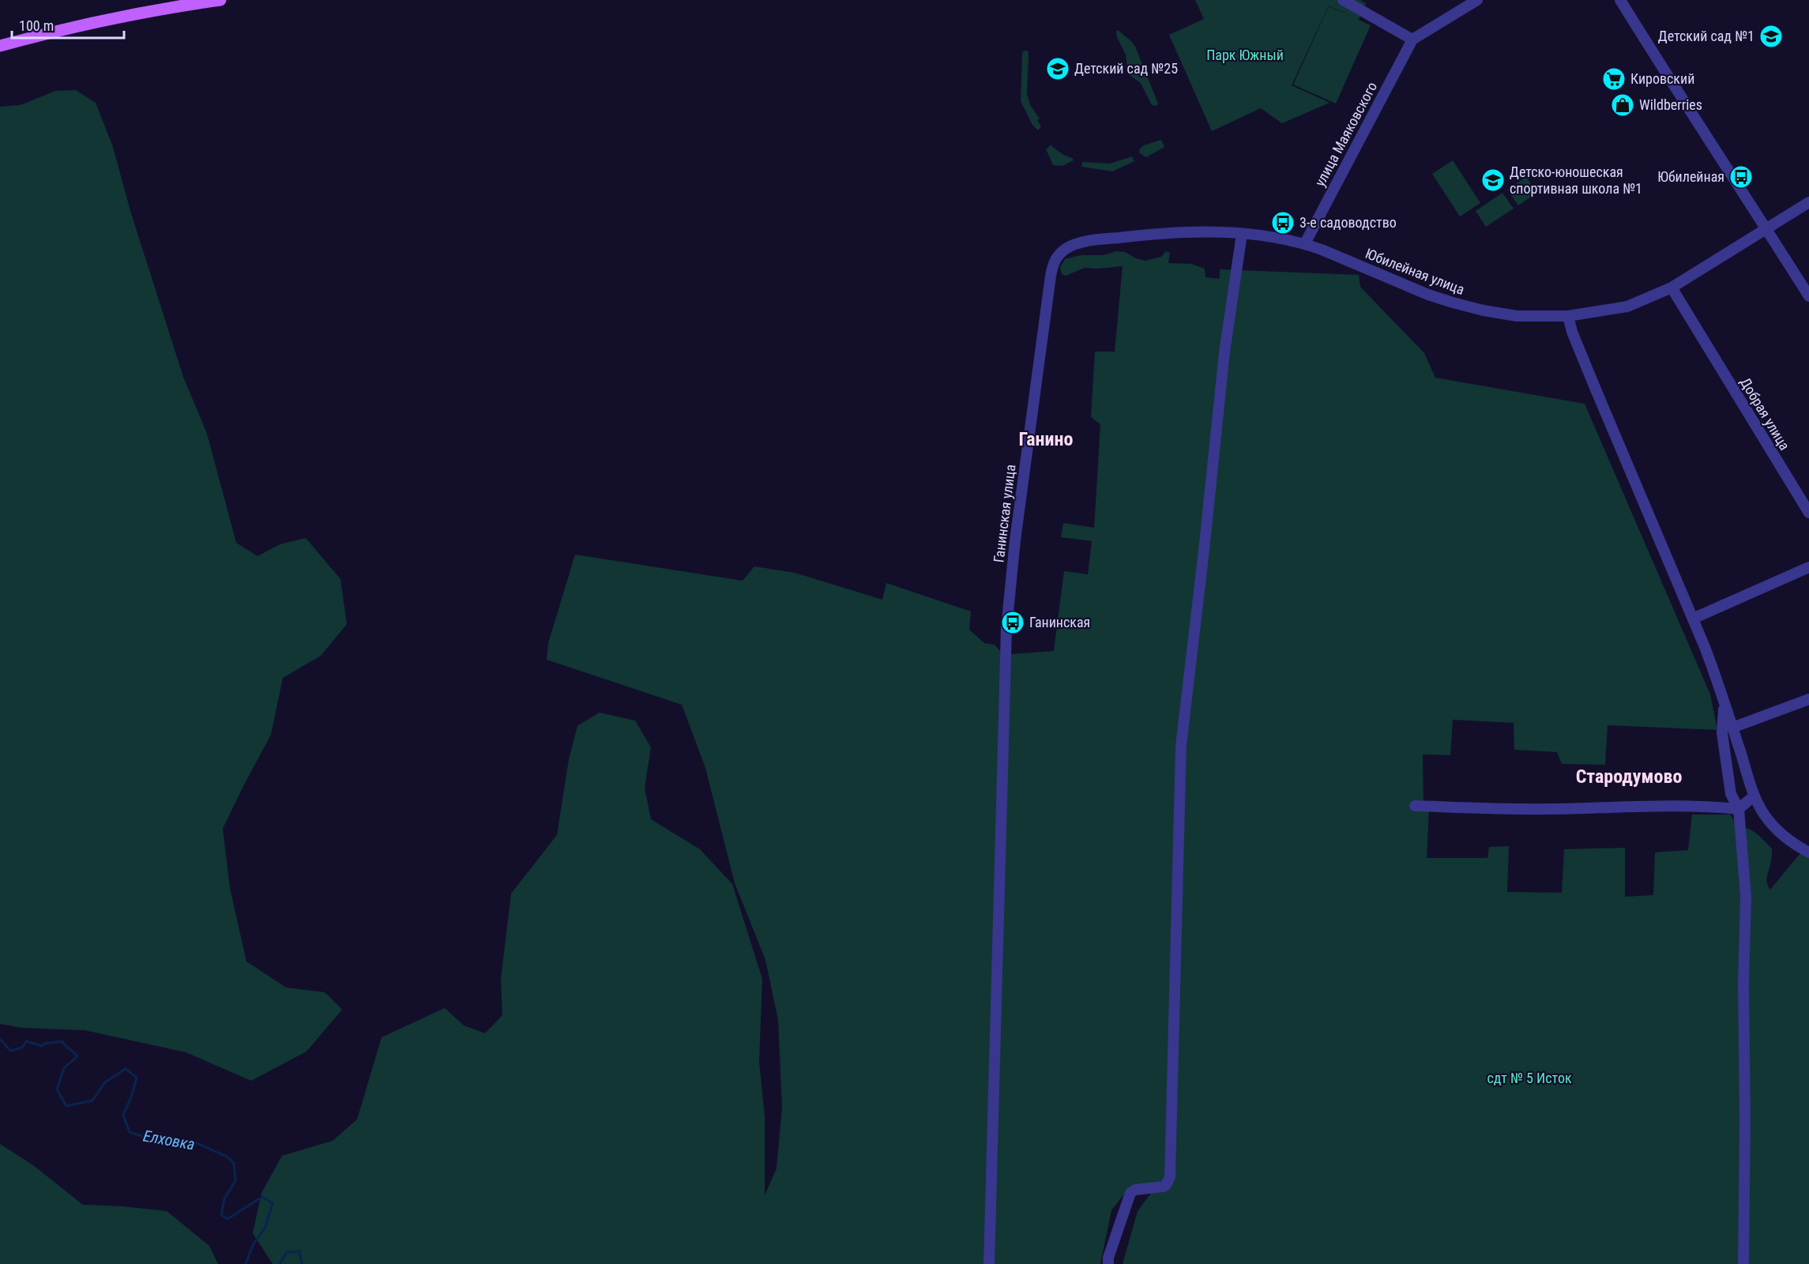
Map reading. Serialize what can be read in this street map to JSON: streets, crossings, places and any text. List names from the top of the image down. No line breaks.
{"streets":{"street":["улица Маяковского","Юбилейная улица","Добрая улица","Ганинская улица"]},"crossings":[["улица Маяковского","Юбилейная улица"],["Юбилейная улица","Добрая улица"],["Юбилейная улица","Ганинская улица"]],"districts":["Ганино","Стародумово"],"water":["Елховка"],"parks":["Парк Южный","сдт № 5 Исток"],"places":{"school or university":["Детский сад №1","Детский сад №25","Детско-юношеская спортивная школа №1"],"supermarket":["Кировский"],"shop":["Wildberries"],"bus stop":["Юбилейная","3-е садоводство","Ганинская"]},"scale_bar":"100 m"}
